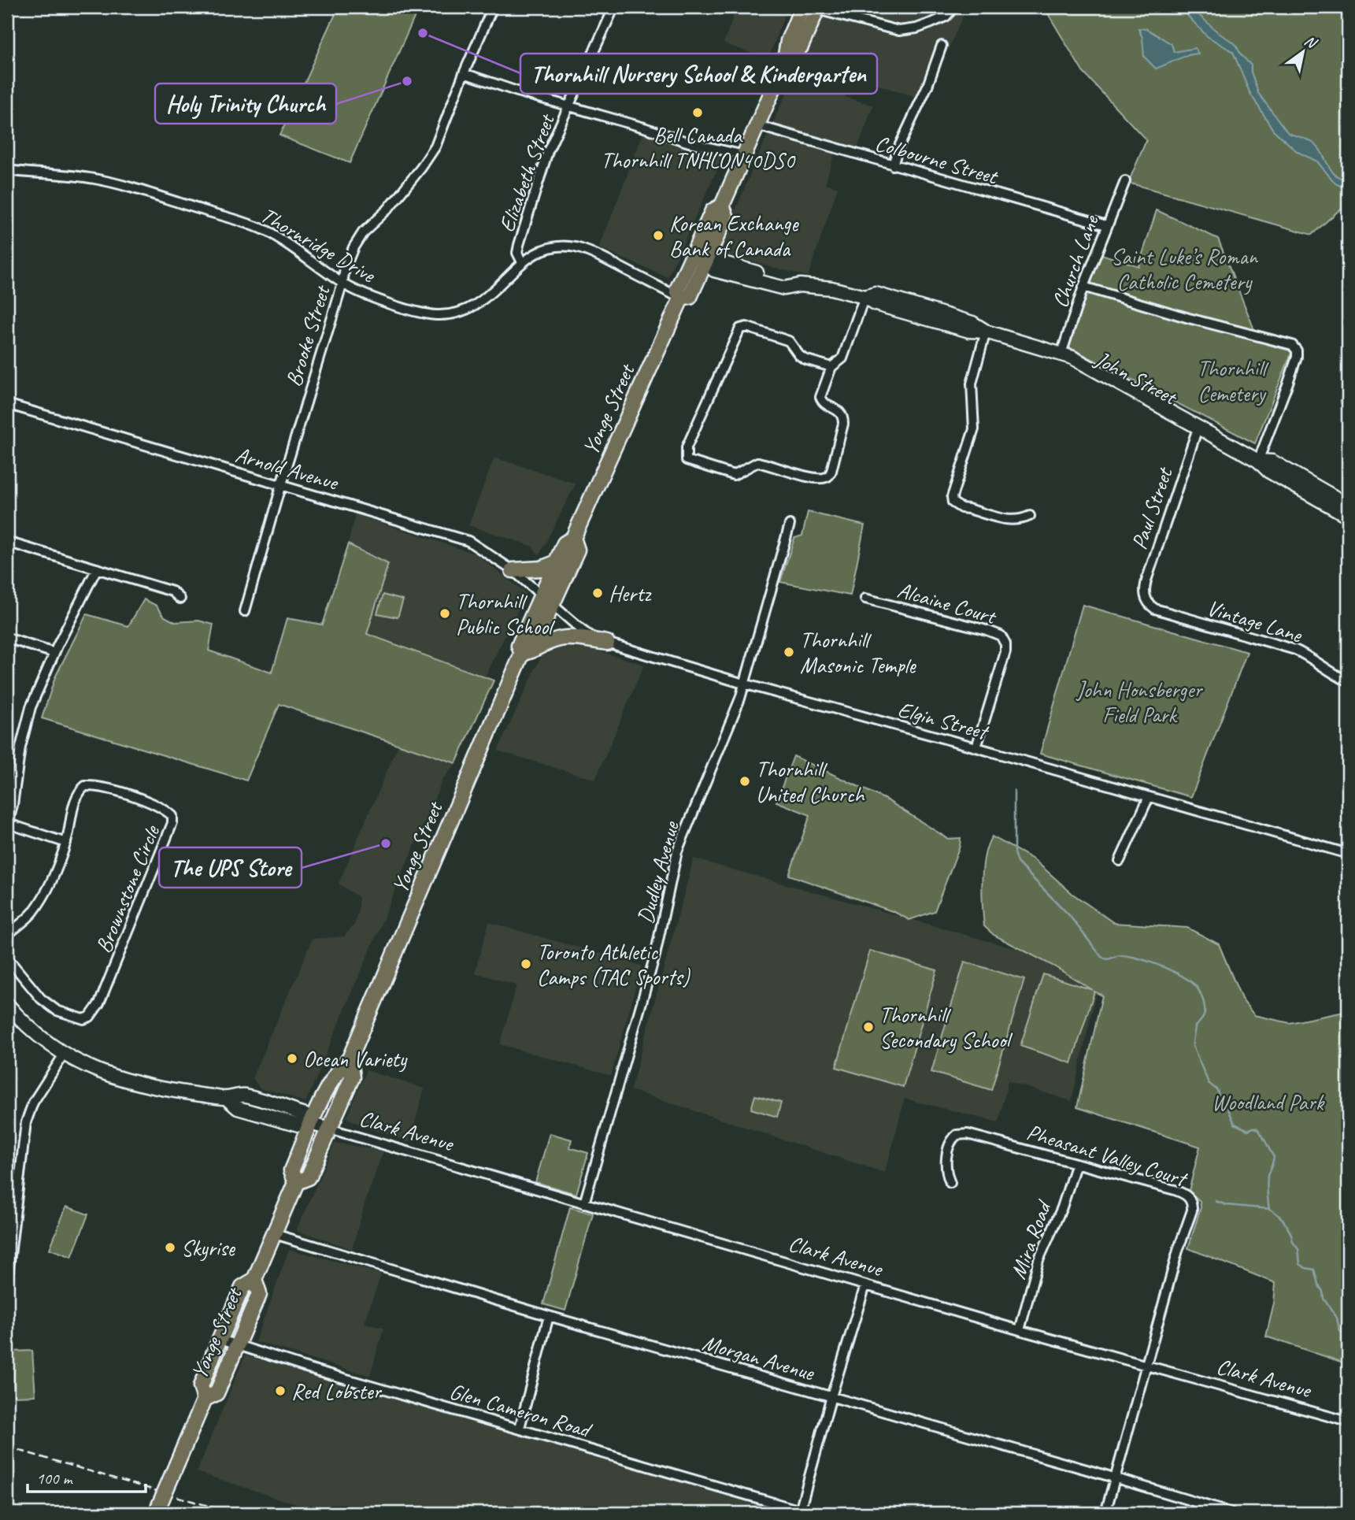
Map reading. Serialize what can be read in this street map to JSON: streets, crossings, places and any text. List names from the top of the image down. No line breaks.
{"streets":{"main road":["John Street","Yonge Street","Clark Avenue"],"street":["Colbourne Street","Elizabeth Street","Thornridge Drive","Church Lane","Brooke Street","Arnold Avenue","Paul Street","Alcaine Court","Vintage Lane","Elgin Street","Dudley Avenue","Brownstone Circle","Pheasant Valley Court","Mira Road","Morgan Avenue","Glen Cameron Road"]},"crossings":[["Colbourne Street","Church Lane"],["Colbourne Street","Yonge Street"],["Elizabeth Street","Thornridge Drive"],["Thornridge Drive","Brooke Street"],["Thornridge Drive","Yonge Street"],["Church Lane","John Street"],["Brooke Street","Arnold Avenue"],["John Street","Yonge Street"],["John Street","Paul Street"],["Yonge Street","Arnold Avenue"],["Yonge Street","Elgin Street"],["Yonge Street","Clark Avenue"],["Yonge Street","Morgan Avenue"],["Yonge Street","Glen Cameron Road"],["Arnold Avenue","Elgin Street"],["Paul Street","Vintage Lane"],["Alcaine Court","Elgin Street"],["Elgin Street","Dudley Avenue"],["Dudley Avenue","Clark Avenue"],["Clark Avenue","Pheasant Valley Court"],["Clark Avenue","Mira Road"],["Pheasant Valley Court","Mira Road"]],"parks":["Saint Luke’s Roman Catholic Cemetery","Thornhill Cemetery","John Honsberger Field Park","Woodland Park"],"places":["Thornhill Nursery School & Kindergarten","Holy Trinity Church","Bell Canada Thornhill TNHLON40DS0","Korean Exchange Bank of Canada","Hertz","Thornhill Public School","Thornhill Masonic Temple","Thornhill United Church","The UPS Store","Toronto Athletic Camps (TAC Sports)","Thornhill Secondary School","Ocean Variety","Skyrise","Red Lobster"],"scale_bar":"100 m","north":"top right"}
